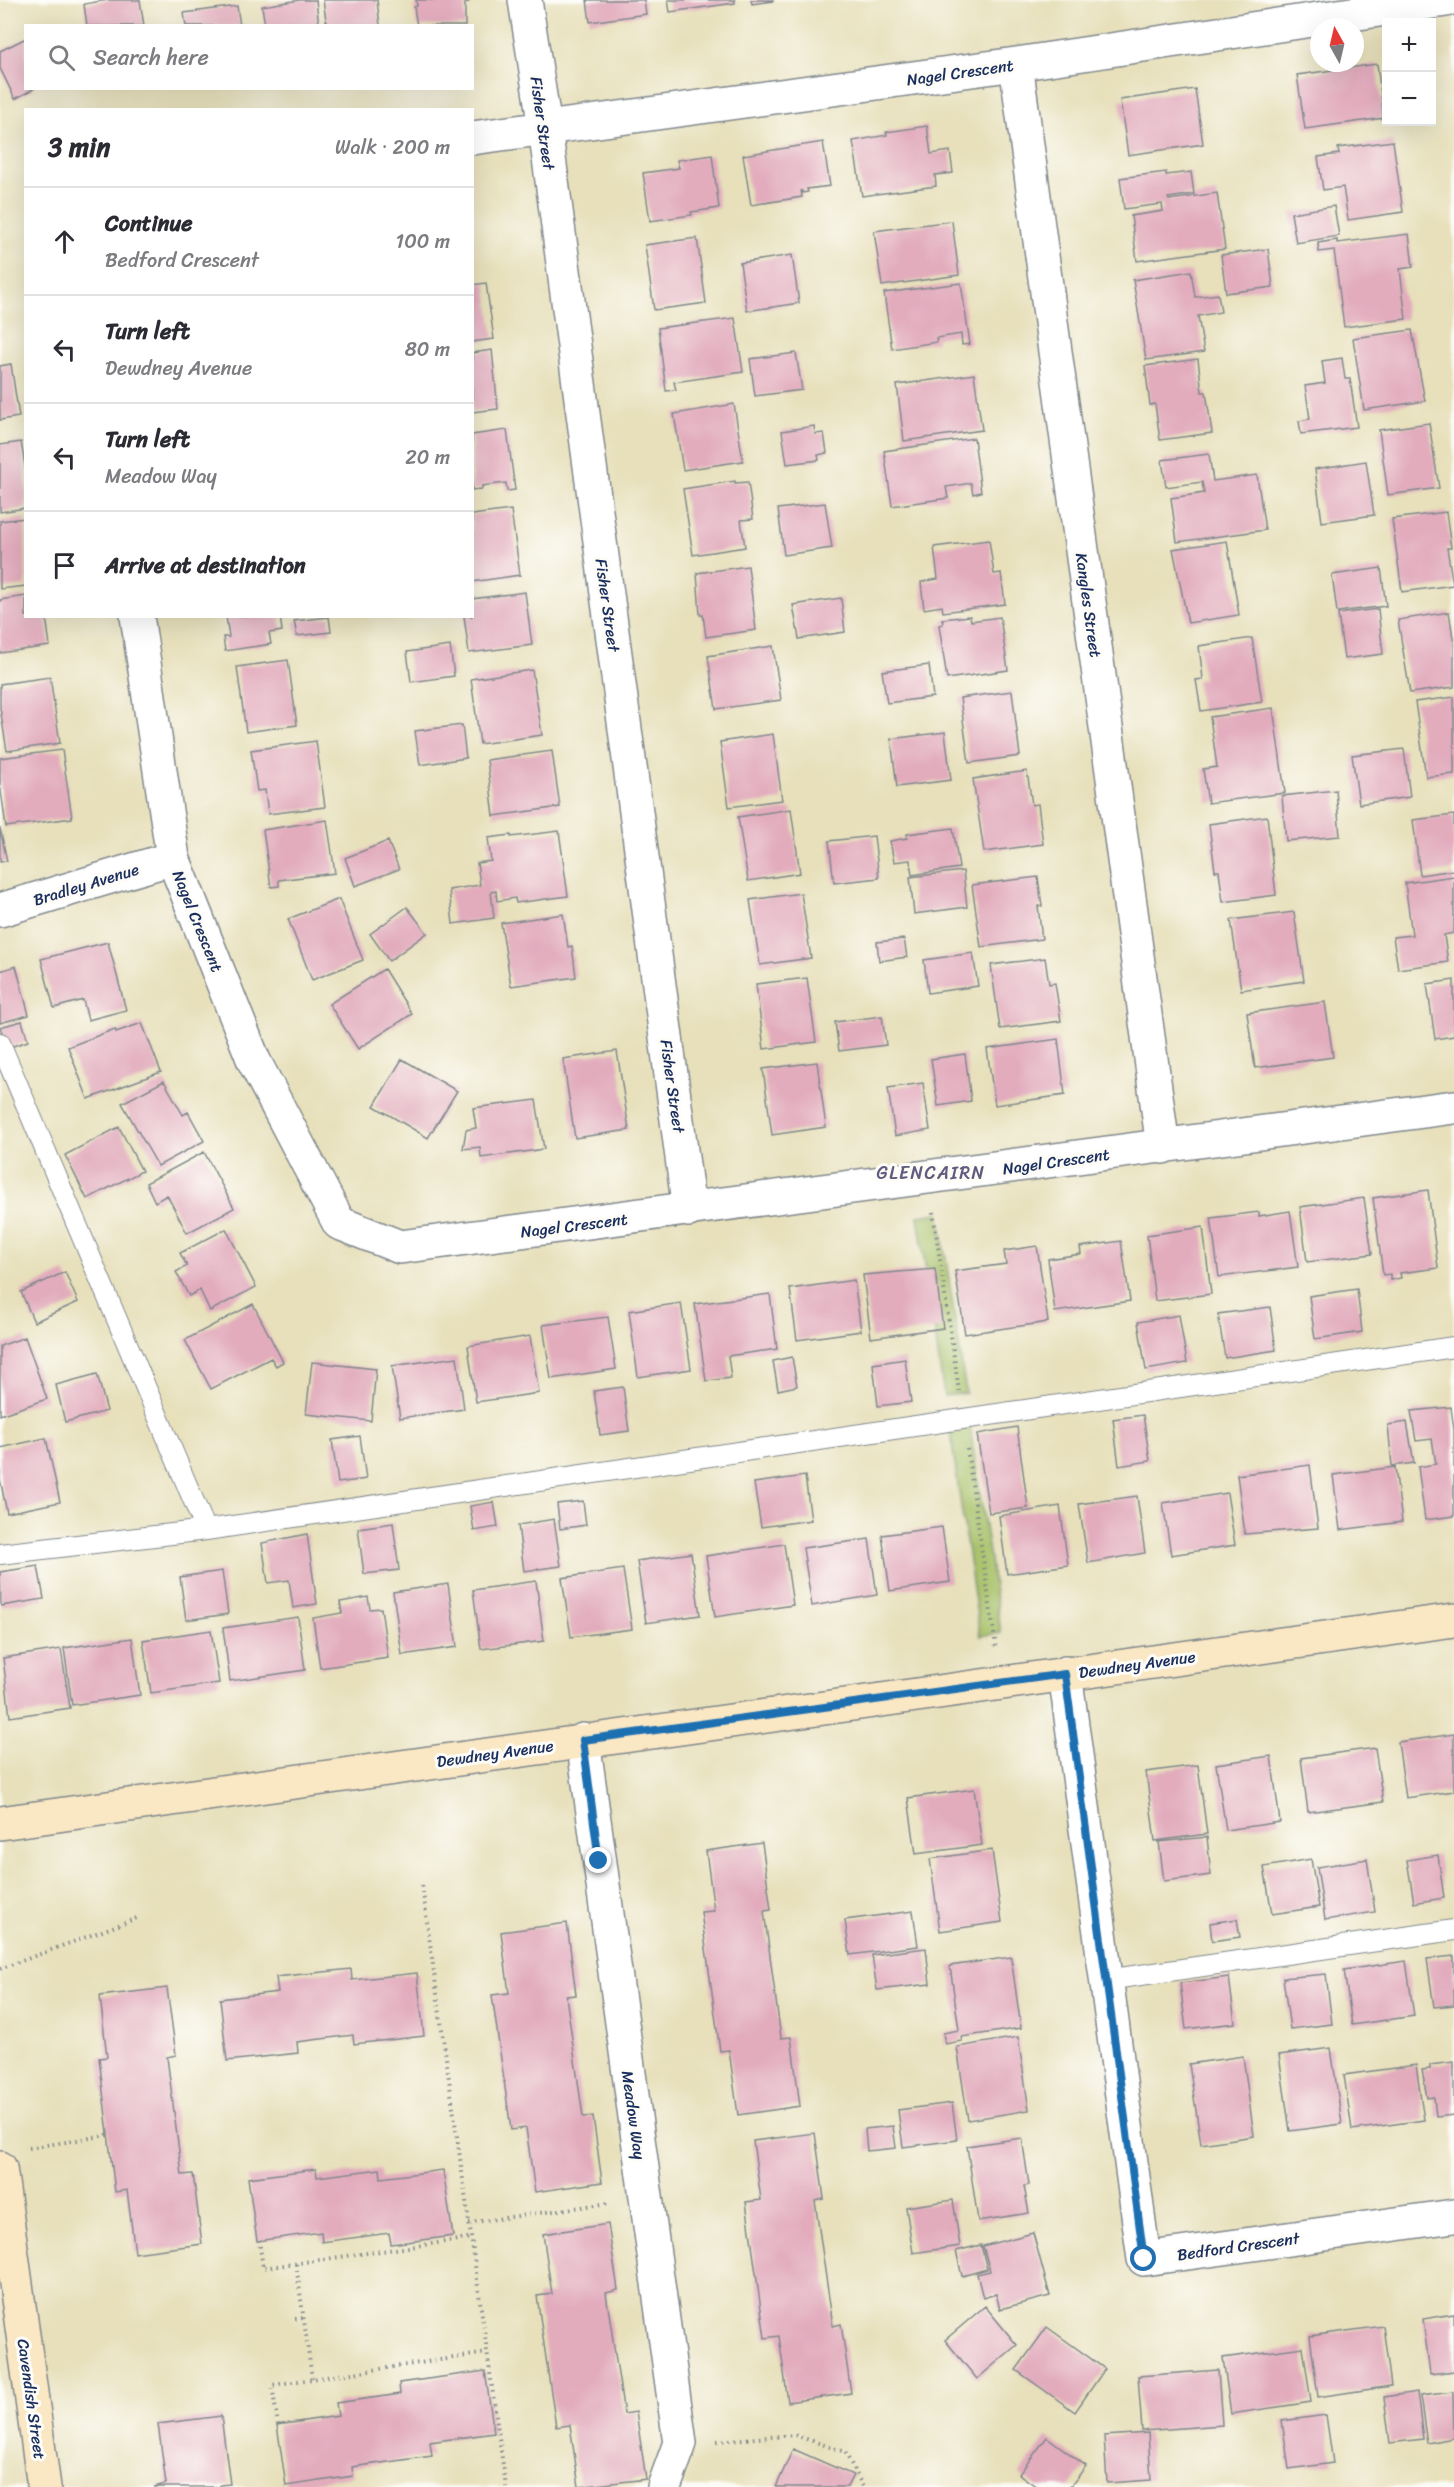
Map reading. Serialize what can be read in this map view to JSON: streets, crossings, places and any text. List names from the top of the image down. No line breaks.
{"streets":{"street":["Nagel Crescent","Fisher Street","Kangles Street","Bradley Avenue","Dewdney Avenue","Meadow Way","Bedford Crescent","Cavendish Street"]},"crossings":[["Nagel Crescent","Fisher Street"],["Nagel Crescent","Kangles Street"],["Nagel Crescent","Bradley Avenue"],["Dewdney Avenue","Meadow Way"],["Dewdney Avenue","Bedford Crescent"]],"districts":["GLENCAIRN"],"north":"top","page":{"map_buttons":["+","−"],"search":"Search here","heading":["3 min","Walk · 200 m"],"list":[["Continue","Bedford Crescent","100 m"],["Turn left","Dewdney Avenue","80 m"],["Turn left","Meadow Way","20 m"],"Arrive at destination"]}}
